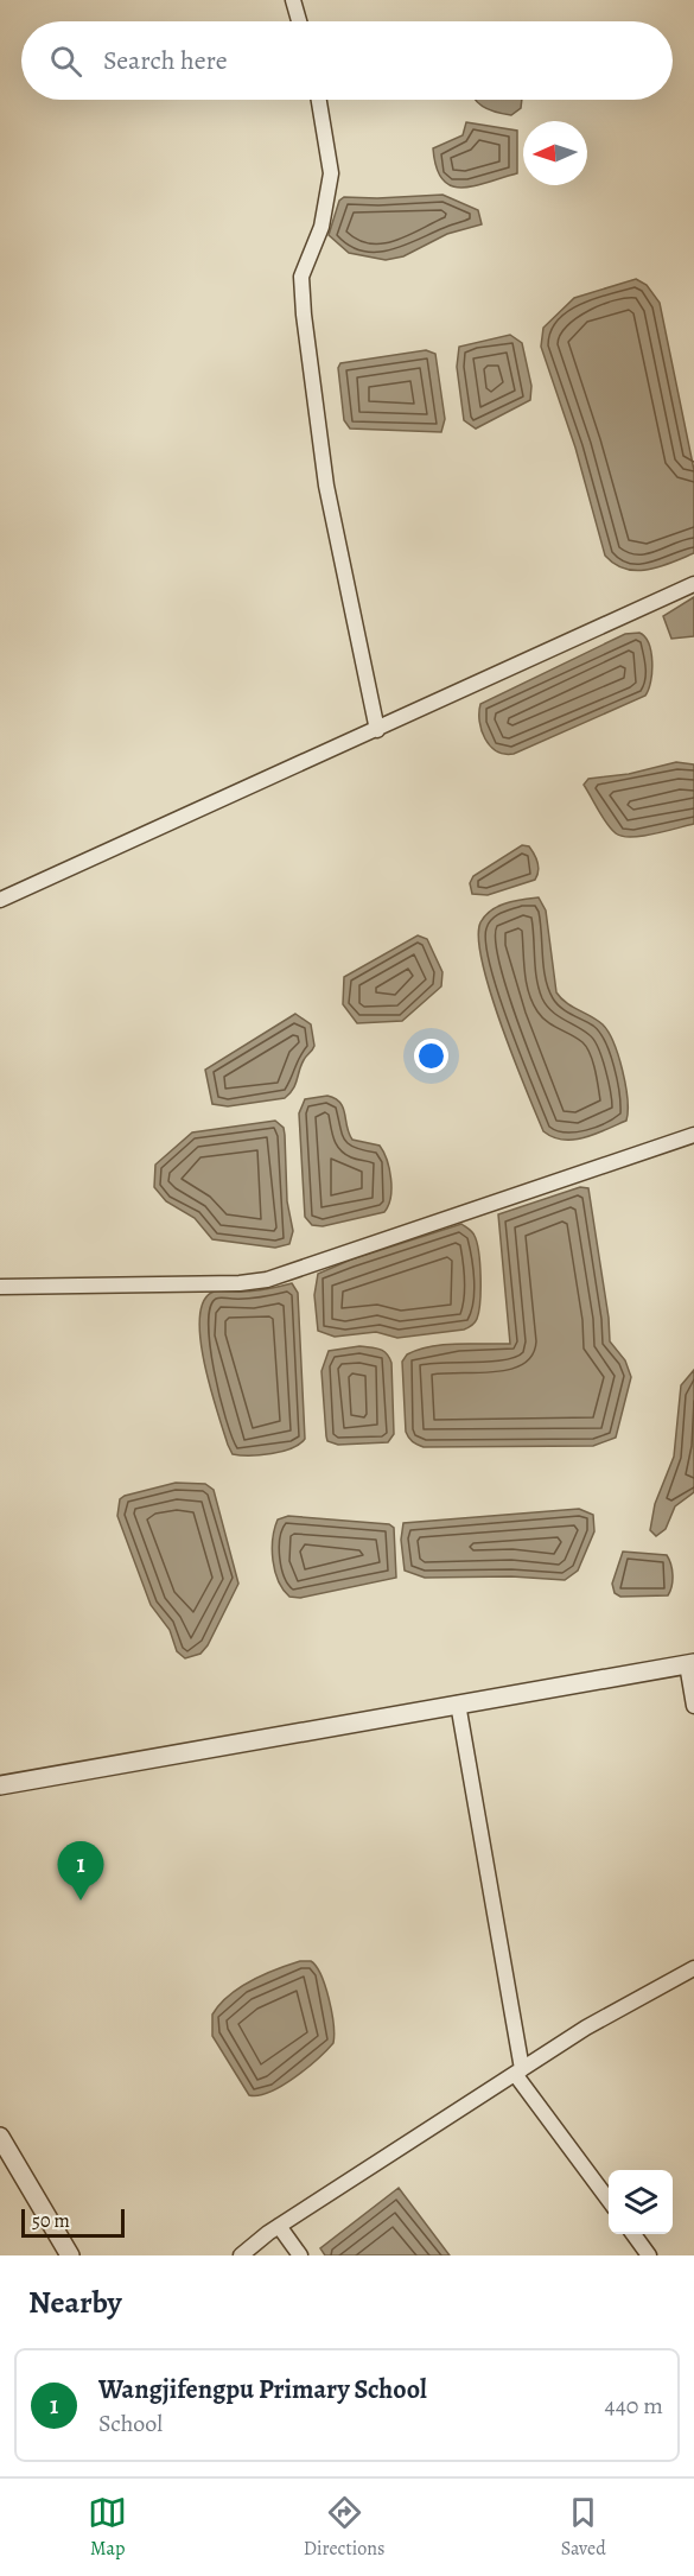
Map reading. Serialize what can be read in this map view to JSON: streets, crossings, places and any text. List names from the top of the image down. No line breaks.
{"scale_bar":"50 m","north":"left","page":{"search":"Search here","pins":"1","scale":"50 m","heading":"Nearby","list":[{"mark":"1","name":"Wangjifengpu Primary School","note":"School","value":"440 m"}],"nav":["Map","Directions","Saved"]}}
